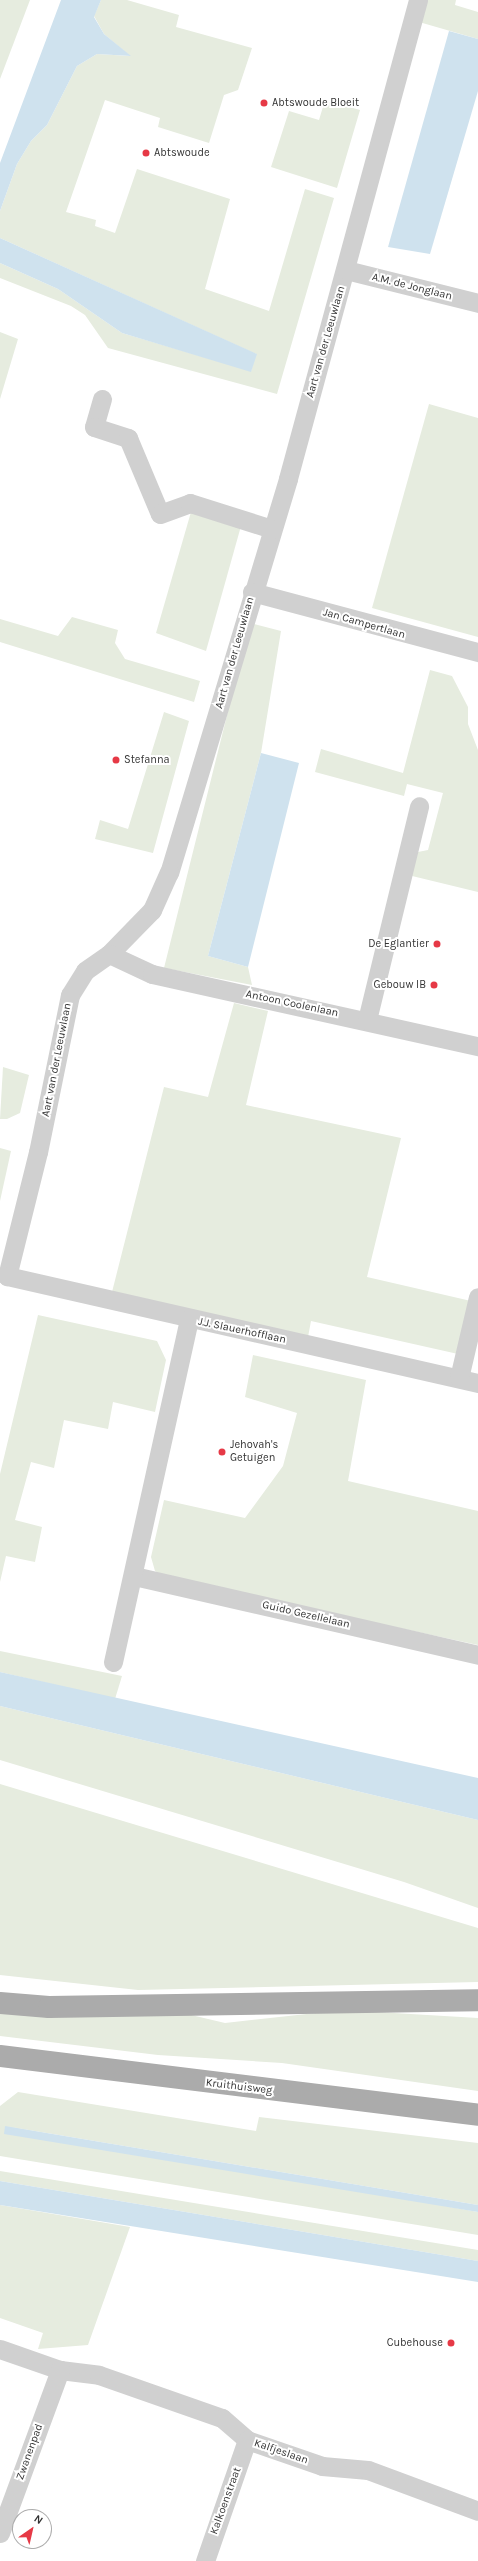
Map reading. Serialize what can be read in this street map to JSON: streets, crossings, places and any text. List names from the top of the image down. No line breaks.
{"streets":{"main road":["Kruithuisweg"],"street":["A.M. de Jonglaan","Aart van der Leeuwlaan","Jan Campertlaan","Antoon Coolenlaan","J.J. Slauerhofflaan","Guido Gezellelaan","Zwanenpad","Kalfjeslaan","Kalkoenstraat"]},"crossings":[["A.M. de Jonglaan","Aart van der Leeuwlaan"],["Aart van der Leeuwlaan","Jan Campertlaan"],["Aart van der Leeuwlaan","Antoon Coolenlaan"],["Aart van der Leeuwlaan","J.J. Slauerhofflaan"],["Zwanenpad","Kalfjeslaan"],["Kalfjeslaan","Kalkoenstraat"]],"places":["Abtswoude Bloeit","Abtswoude","Stefanna","De Eglantier","Gebouw IB","Jehovah's Getuigen","Cubehouse"],"north":"top right"}
